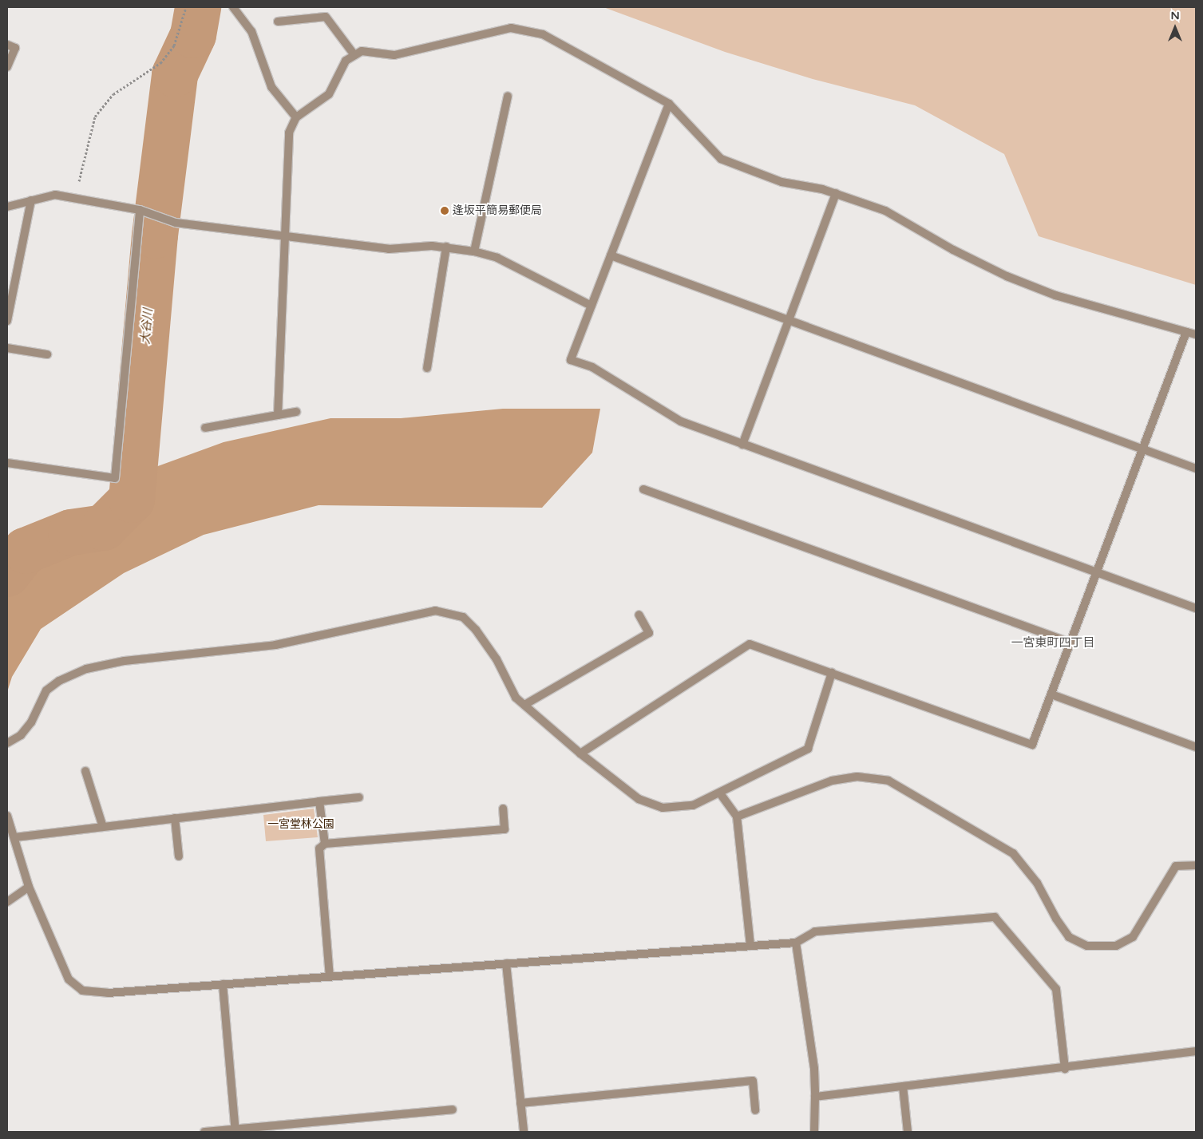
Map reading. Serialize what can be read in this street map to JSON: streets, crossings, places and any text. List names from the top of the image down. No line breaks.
{"districts":["一宮東町四丁目"],"water":["大谷川"],"parks":["一宮堂林公園"],"places":["逢坂平簡易郵便局"],"north":"top"}
